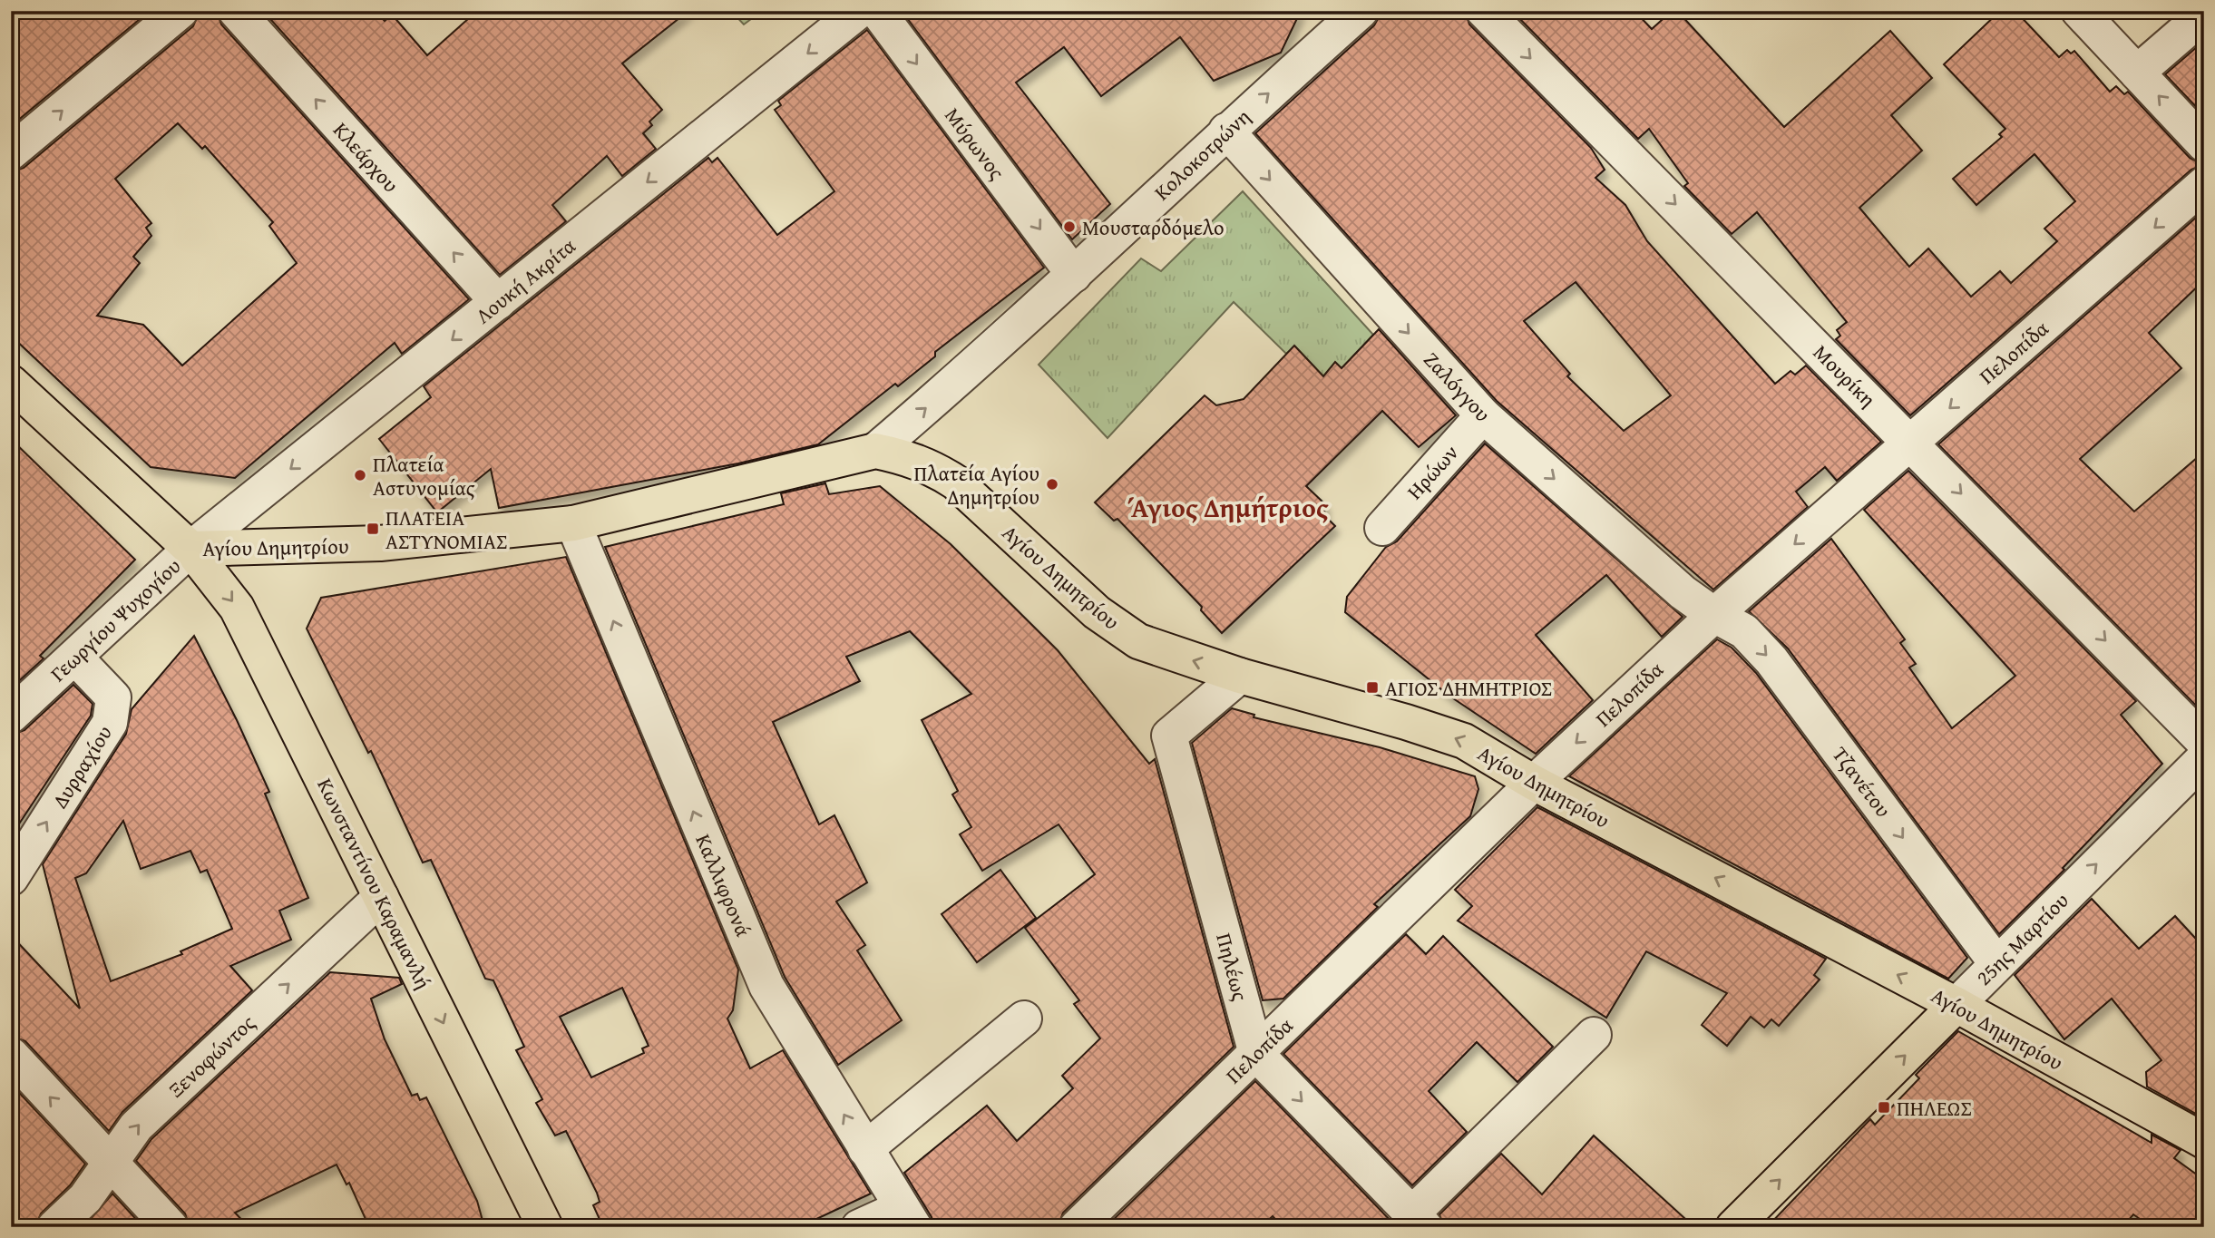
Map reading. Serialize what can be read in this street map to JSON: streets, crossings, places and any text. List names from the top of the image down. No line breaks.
{"streets":{"main road":["Αγίου Δημητρίου","Κωνσταντίνου Καραμανλή","25ης Μαρτίου"],"street":["Μύρωνος","Κολοκοτρώνη","Κλεάρχου","Λουκή Ακρίτα","Πελοπίδα","Μουρίκη","Ζαλόγγου","Ηρώων","Γεωργίου Ψυχογίου","Δυρραχίου","Τζανέτου","Καλλιφρονά","Πηλέως","Ξενοφώντος"]},"crossings":[["Μύρωνος","Κολοκοτρώνη"],["Κολοκοτρώνη","Ζαλόγγου"],["Κολοκοτρώνη","Αγίου Δημητρίου"],["Κλεάρχου","Λουκή Ακρίτα"],["Λουκή Ακρίτα","Αγίου Δημητρίου"],["Λουκή Ακρίτα","Γεωργίου Ψυχογίου"],["Λουκή Ακρίτα","Κωνσταντίνου Καραμανλή"],["Πελοπίδα","Μουρίκη"],["Πελοπίδα","Ζαλόγγου"],["Πελοπίδα","Αγίου Δημητρίου"],["Πελοπίδα","Τζανέτου"],["Πελοπίδα","Πηλέως"],["Ζαλόγγου","Ηρώων"],["Ζαλόγγου","Τζανέτου"],["Αγίου Δημητρίου","Γεωργίου Ψυχογίου"],["Αγίου Δημητρίου","Κωνσταντίνου Καραμανλή"],["Αγίου Δημητρίου","Καλλιφρονά"],["Αγίου Δημητρίου","25ης Μαρτίου"],["Αγίου Δημητρίου","Πηλέως"],["Γεωργίου Ψυχογίου","Δυρραχίου"],["Γεωργίου Ψυχογίου","Κωνσταντίνου Καραμανλή"],["Τζανέτου","25ης Μαρτίου"],["Κωνσταντίνου Καραμανλή","Ξενοφώντος"]],"one_way":["Μύρωνος","Κολοκοτρώνη","Κλεάρχου","Λουκή Ακρίτα","Πελοπίδα","Μουρίκη","Ζαλόγγου","Αγίου Δημητρίου","Δυρραχίου","Τζανέτου","Κωνσταντίνου Καραμανλή","Καλλιφρονά","25ης Μαρτίου","Πηλέως","Ξενοφώντος"],"districts":["Άγιος Δημήτριος"],"places":{"other":["Μουσταρδόμελο","Πλατεία Αστυνομίας","Πλατεία Αγίου Δημητρίου"],"transit":["ΠΛΑΤΕΙΑ ΑΣΤΥΝΟΜΙΑΣ","ΑΓΙΟΣ ΔΗΜΗΤΡΙΟΣ","ΠΗΛΕΩΣ"]}}
